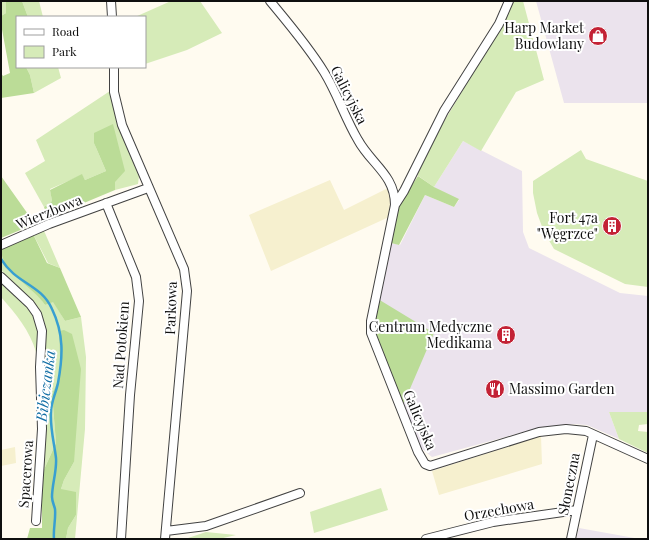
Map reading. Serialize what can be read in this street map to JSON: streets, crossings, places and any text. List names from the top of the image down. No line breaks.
{"streets":{"street":["Galicyjska","Wierzbowa","Parkowa","Nad Potokiem","Spacerowa","Słoneczna","Orzechowa"]},"crossings":[["Galicyjska","Słoneczna"],["Wierzbowa","Nad Potokiem"],["Słoneczna","Orzechowa"]],"water":["Bibiczanka"],"places":{"shop":["Harp Market Budowlany"],"building":["Fort 47a \"Węgrzce\"","Centrum Medyczne Medikama"],"restaurant":["Massimo Garden"]},"legend":["Road","Park"]}
